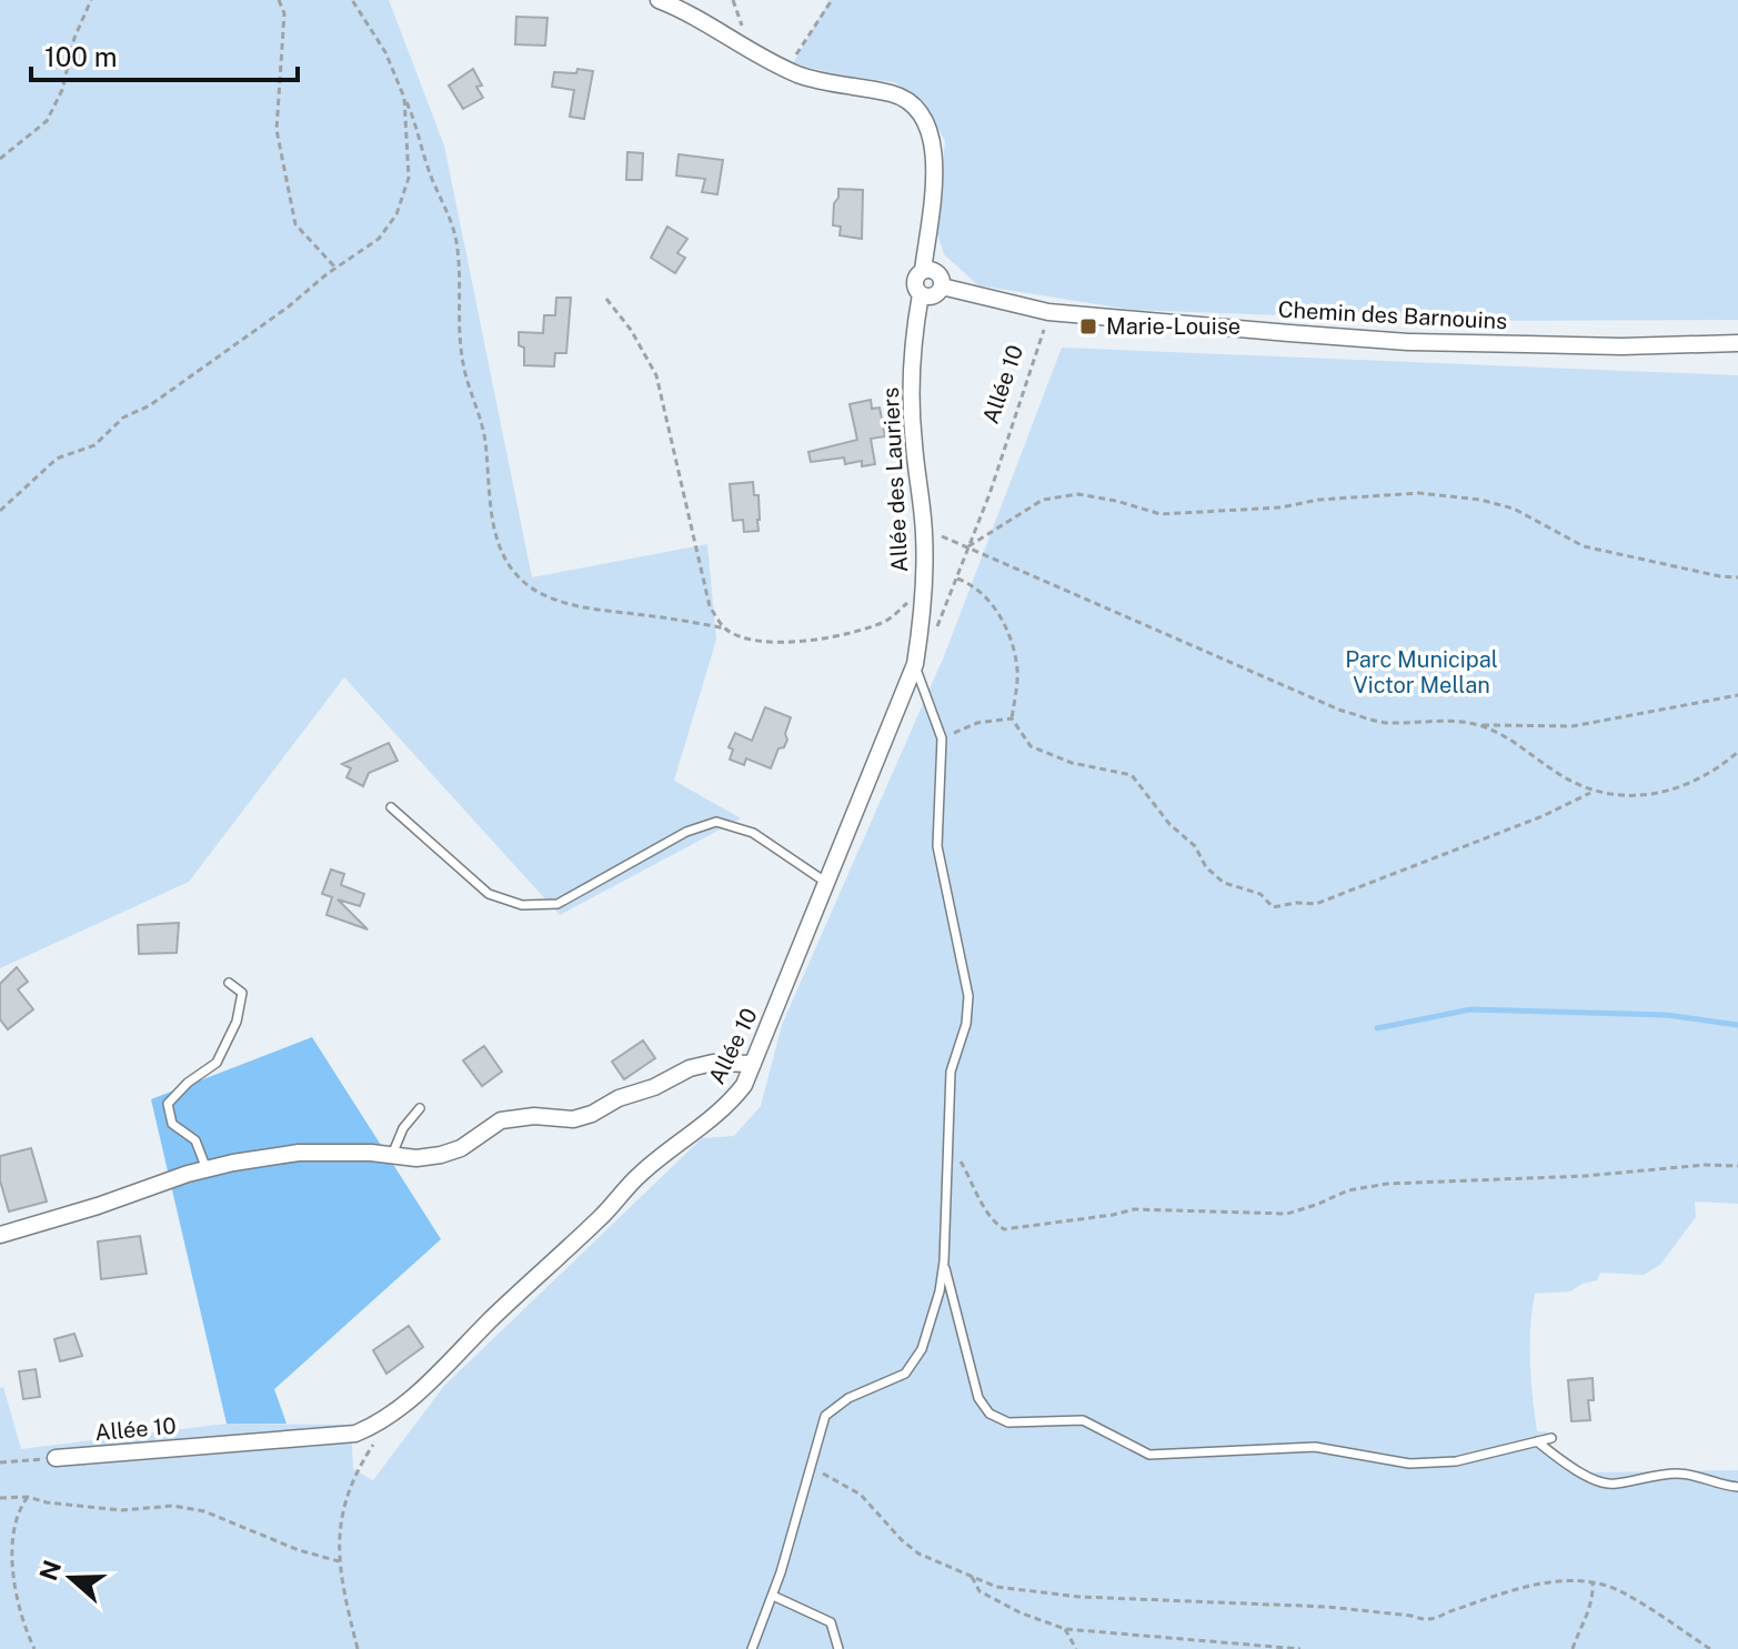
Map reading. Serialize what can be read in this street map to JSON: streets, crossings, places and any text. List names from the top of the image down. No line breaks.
{"streets":{"street":["Chemin des Barnouins","Allée 10","Allée des Lauriers"]},"crossings":[["Chemin des Barnouins","Allée 10"],["Chemin des Barnouins","Allée des Lauriers"],["Allée 10","Allée des Lauriers"]],"parks":["Parc Municipal Victor Mellan"],"places":{"transit":["Marie-Louise"]},"scale_bar":"100 m","north":"left"}
